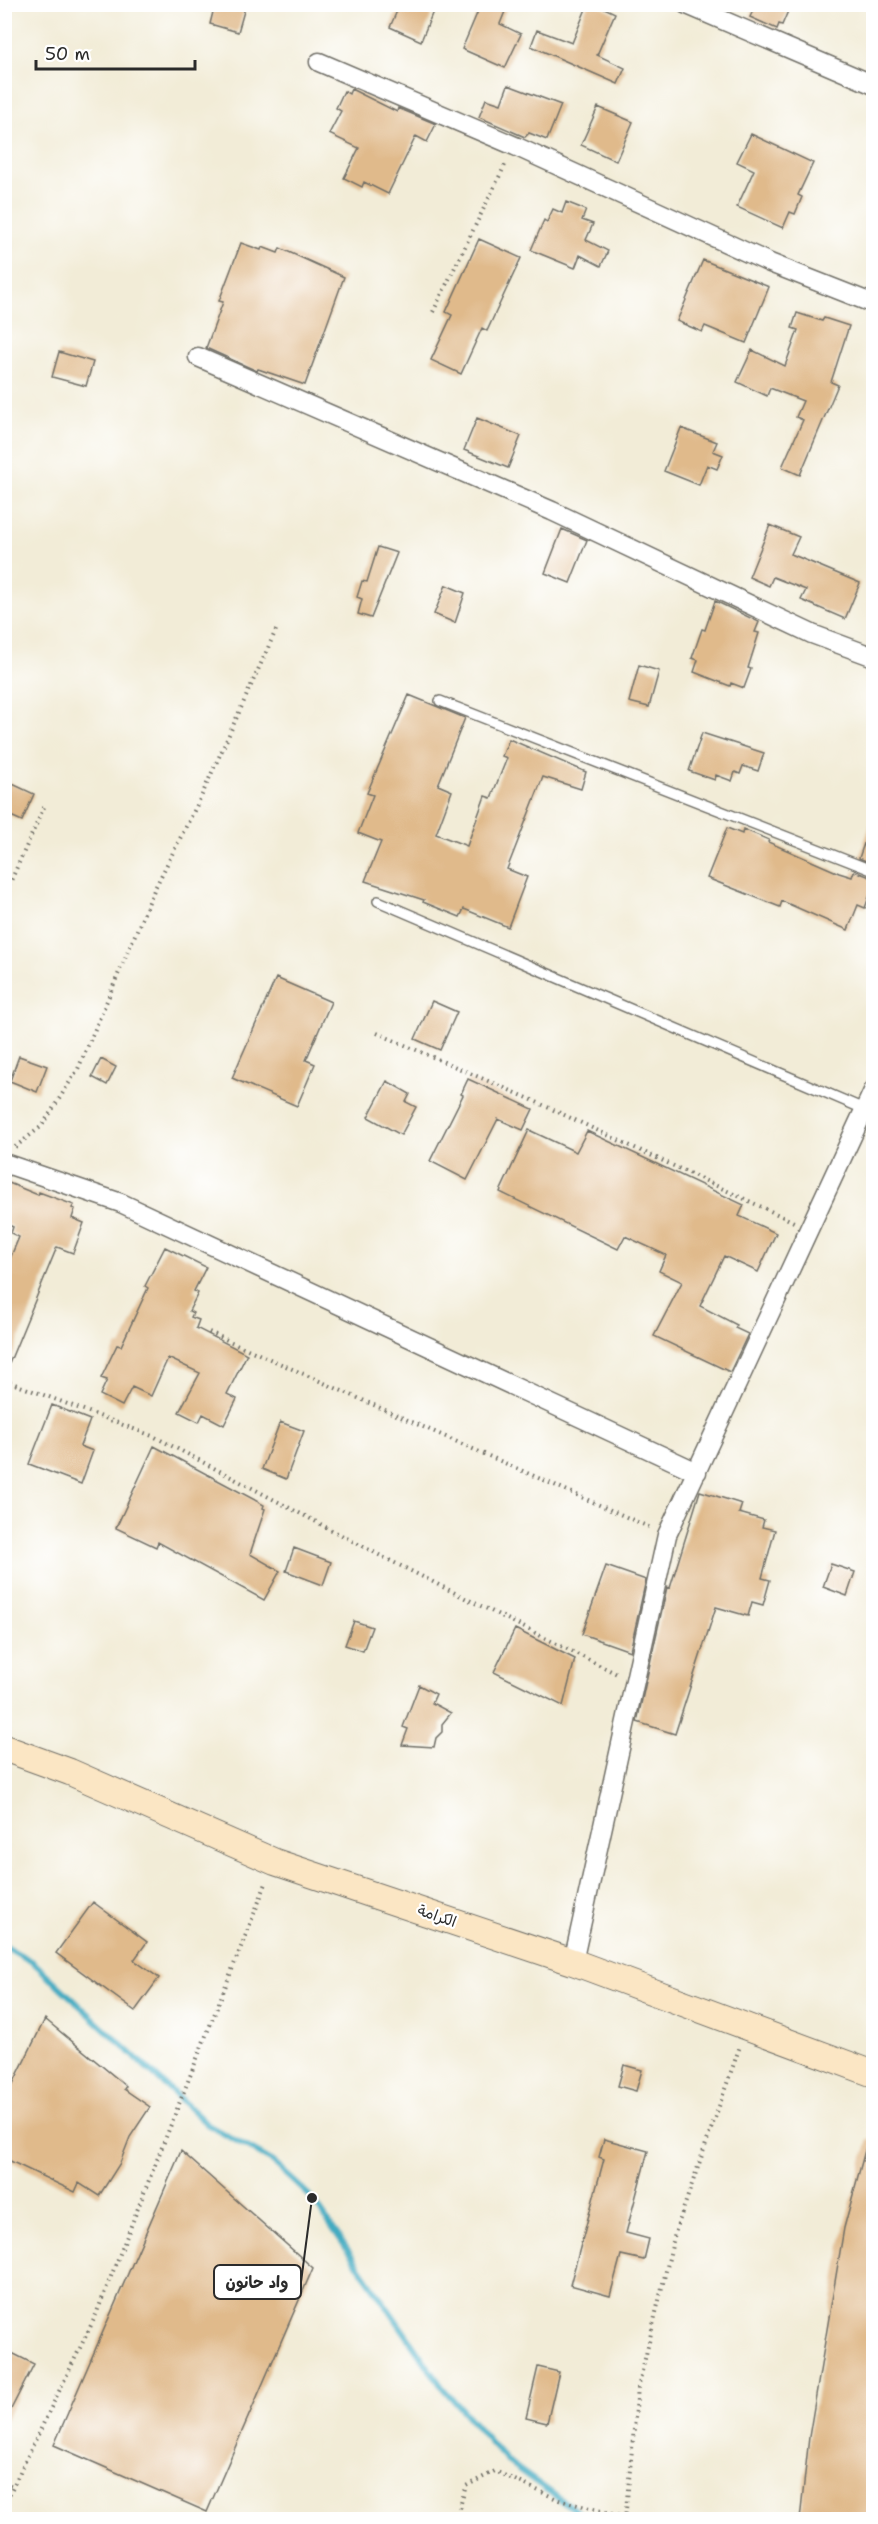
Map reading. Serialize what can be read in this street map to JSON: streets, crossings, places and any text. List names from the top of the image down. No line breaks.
{"streets":{"main road":["الكرامة"]},"places":["واد حانون"],"scale_bar":"50 m"}
